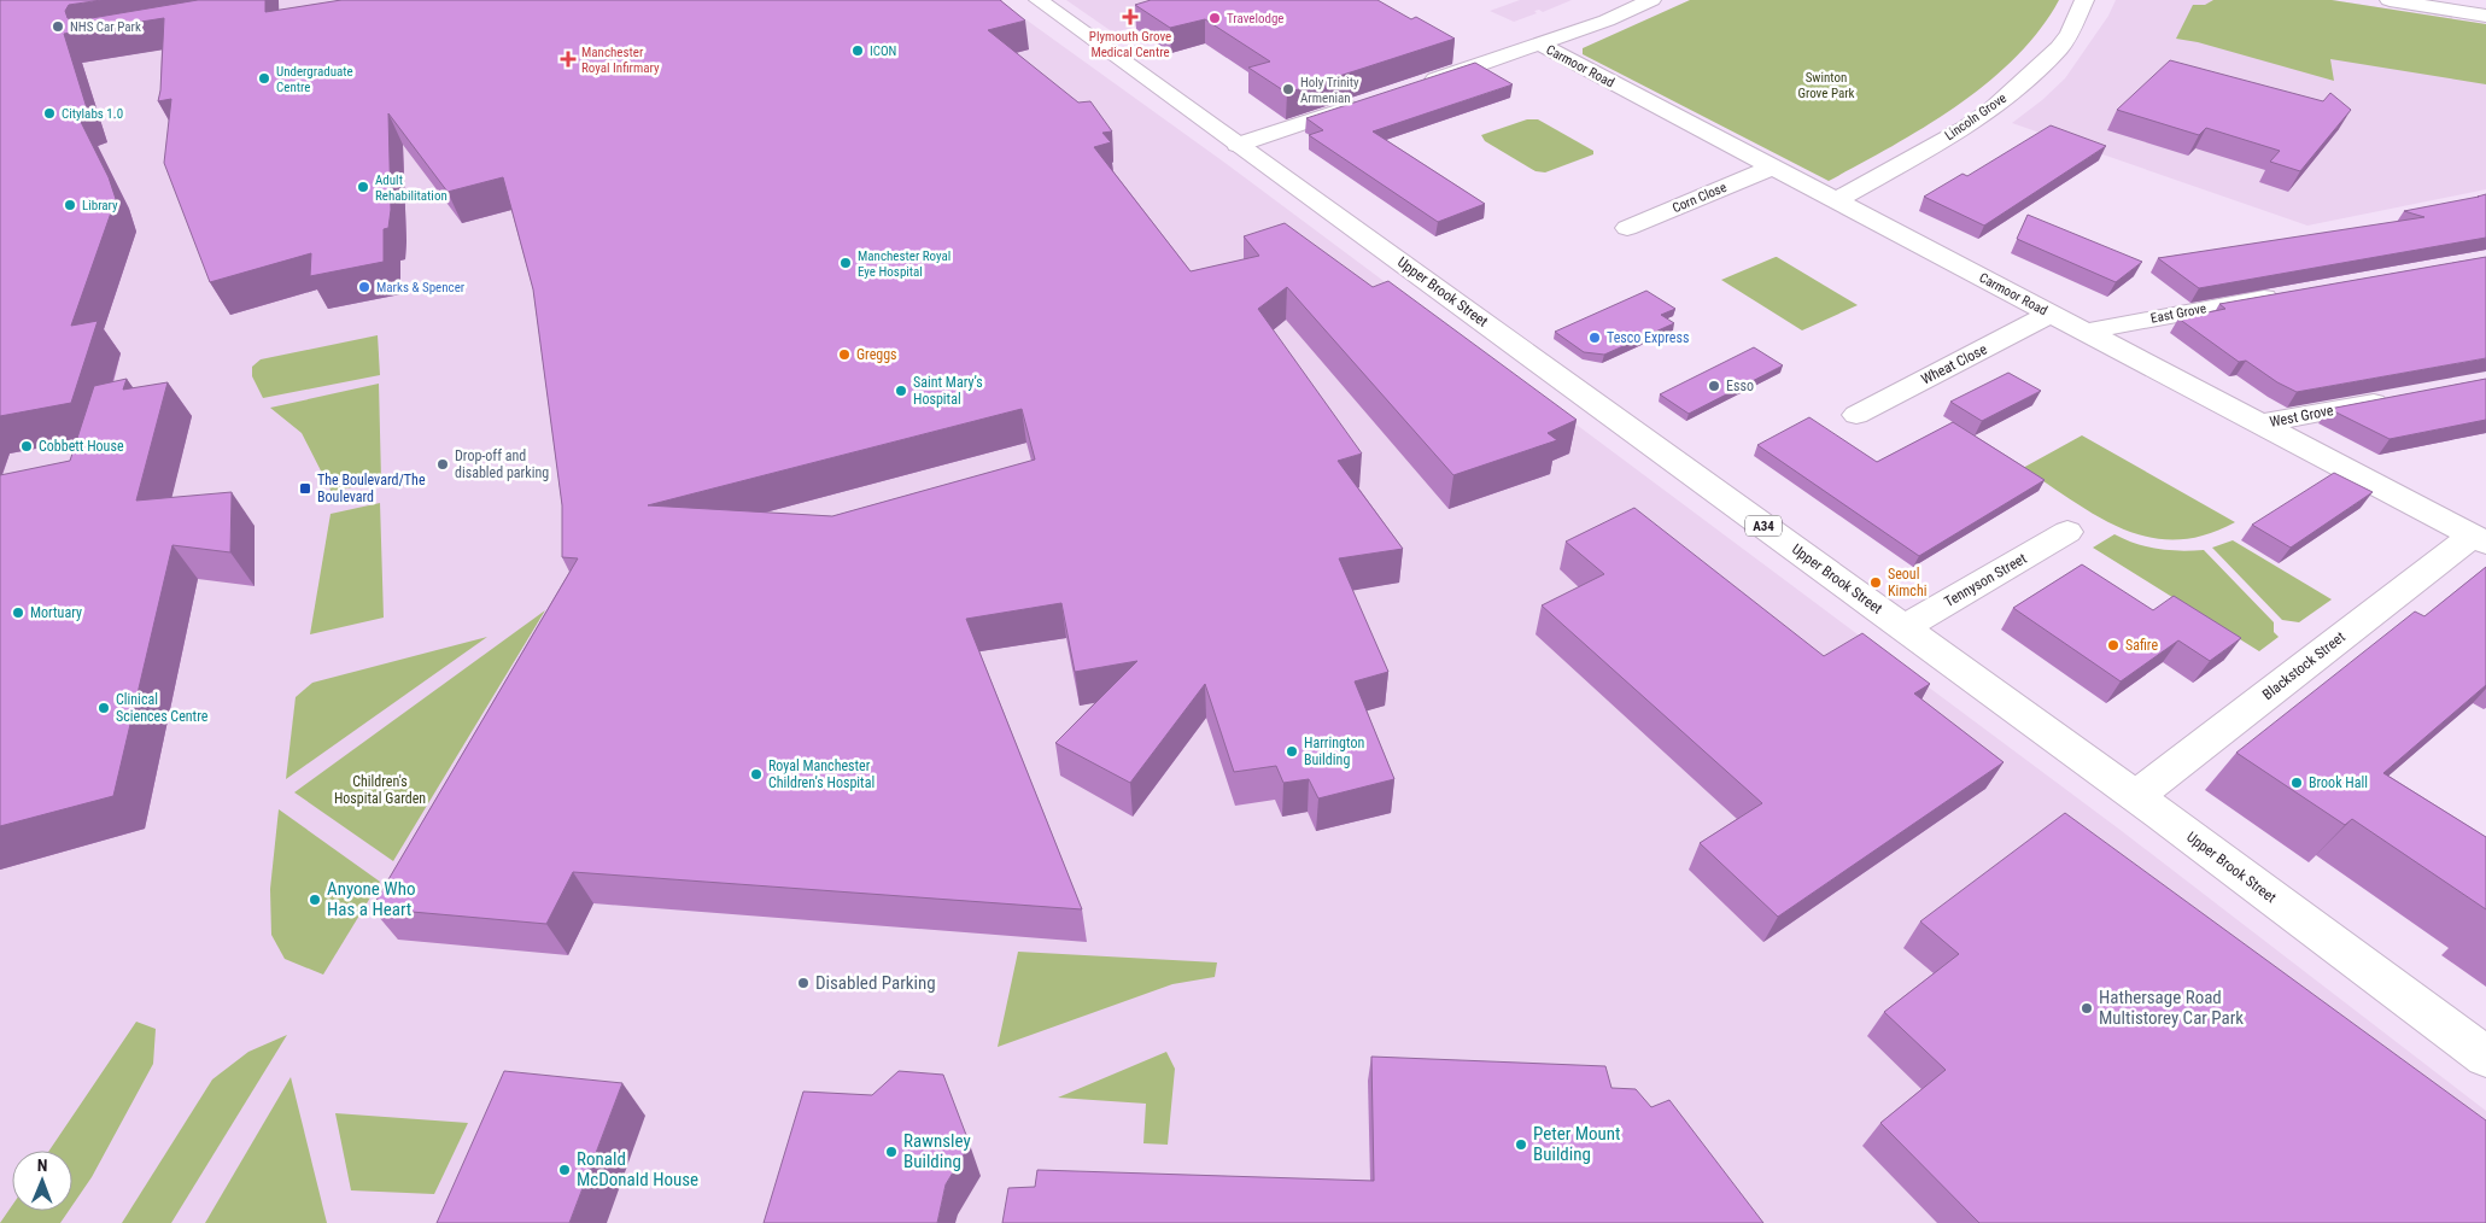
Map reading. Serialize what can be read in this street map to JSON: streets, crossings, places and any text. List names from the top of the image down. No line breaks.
{"streets":{"main road":["Carmoor Road","Lincoln Grove","Corn Close","Upper Brook Street","East Grove","Wheat Close","West Grove","A34","Tennyson Street","Blackstock Street"]},"crossings":[["Carmoor Road","Lincoln Grove"],["Carmoor Road","Corn Close"],["Carmoor Road","East Grove"],["Carmoor Road","Wheat Close"],["Carmoor Road","West Grove"],["Carmoor Road","Blackstock Street"],["Upper Brook Street","Tennyson Street"],["Upper Brook Street","Blackstock Street"]],"parks":["Swinton Grove Park","Children's Hospital Garden"],"places":{"health":["Plymouth Grove Medical Centre","Manchester Royal Infirmary"],"other":["Travelodge","NHS Car Park","ICON","Undergraduate Centre","Holy Trinity Armenian","Citylabs 1.0","Adult Rehabilitation","Library","Manchester Royal Eye Hospital","Marks & Spencer","Tesco Express","Greggs","Esso","Saint Mary’s Hospital","Cobbett House","Drop-off and disabled parking","Seoul Kimchi","Mortuary","Safire","Clinical Sciences Centre","Harrington Building","Royal Manchester Children’s Hospital","Brook Hall","Anyone Who Has a Heart","Disabled Parking","Hathersage Road Multistorey Car Park","Peter Mount Building","Rawnsley Building","Ronald McDonald House"],"transit":["The Boulevard/The Boulevard"]},"north":"top"}
